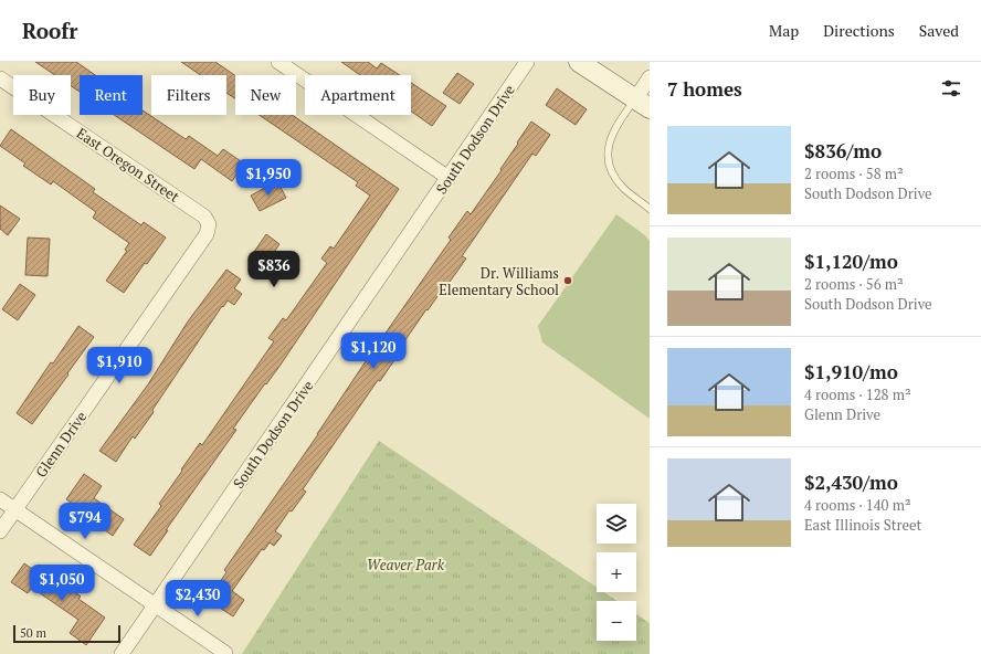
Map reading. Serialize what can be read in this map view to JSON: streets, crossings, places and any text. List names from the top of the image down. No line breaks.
{"streets":{"street":["South Dodson Drive","East Oregon Street","Glenn Drive"]},"crossings":[["East Oregon Street","Glenn Drive"]],"parks":["Weaver Park"],"places":["Dr. Williams Elementary School"],"scale_bar":"50 m","page":{"header":"Roofr","nav":["Map","Directions","Saved"],"heading":"7 homes","chip":["Buy","Rent","Filters","New","Apartment"],"list":[{"name":"$836/mo","note":"2 rooms · 58 m² · South Dodson Drive"},{"name":"$1,120/mo","note":"2 rooms · 56 m² · South Dodson Drive"},{"name":"$1,910/mo","note":"4 rooms · 128 m² · Glenn Drive"},{"name":"$2,430/mo","note":"4 rooms · 140 m² · East Illinois Street"}],"price":["$1,950","$836","$1,120","$1,910","$794","$1,050","$2,430"],"map_buttons":["+","−"],"scale":"50 m"}}
